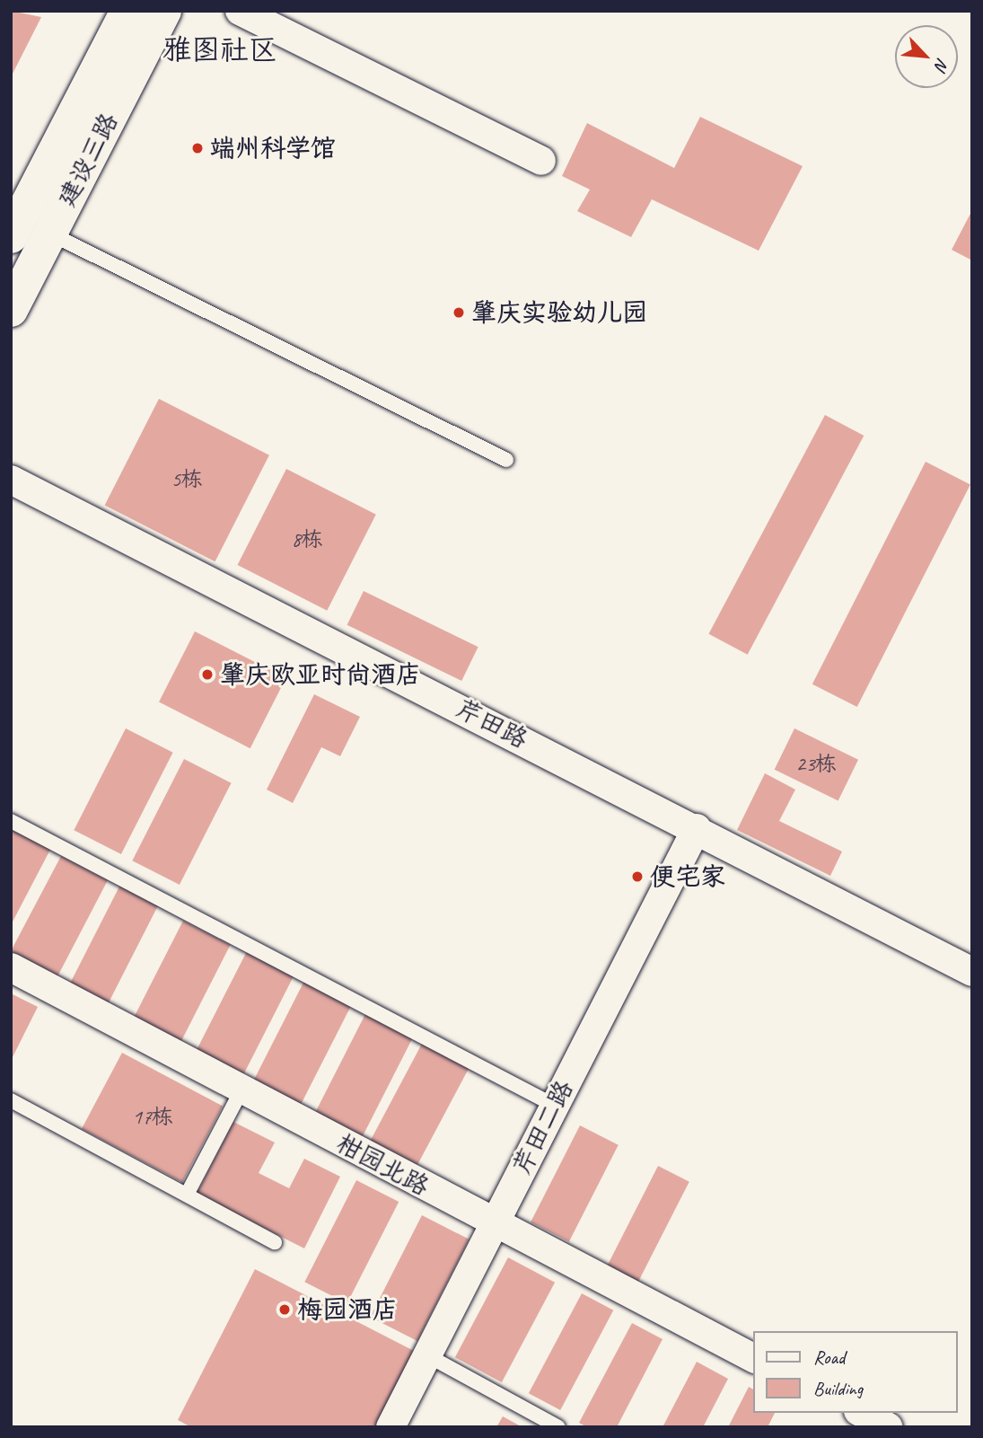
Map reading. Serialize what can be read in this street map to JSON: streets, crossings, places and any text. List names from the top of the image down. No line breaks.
{"streets":{"main road":["建设三路"],"street":["芹田路","芹田二路","柑园北路"]},"crossings":[["芹田路","芹田二路"],["芹田二路","柑园北路"]],"districts":["雅图社区"],"places":["端州科学馆","肇庆实验幼儿园","肇庆欧亚时尚酒店","便宅家","梅园酒店"],"house_numbers":["5栋","8栋","23栋","17栋"],"legend":["Road","Building"],"north":"bottom right"}
